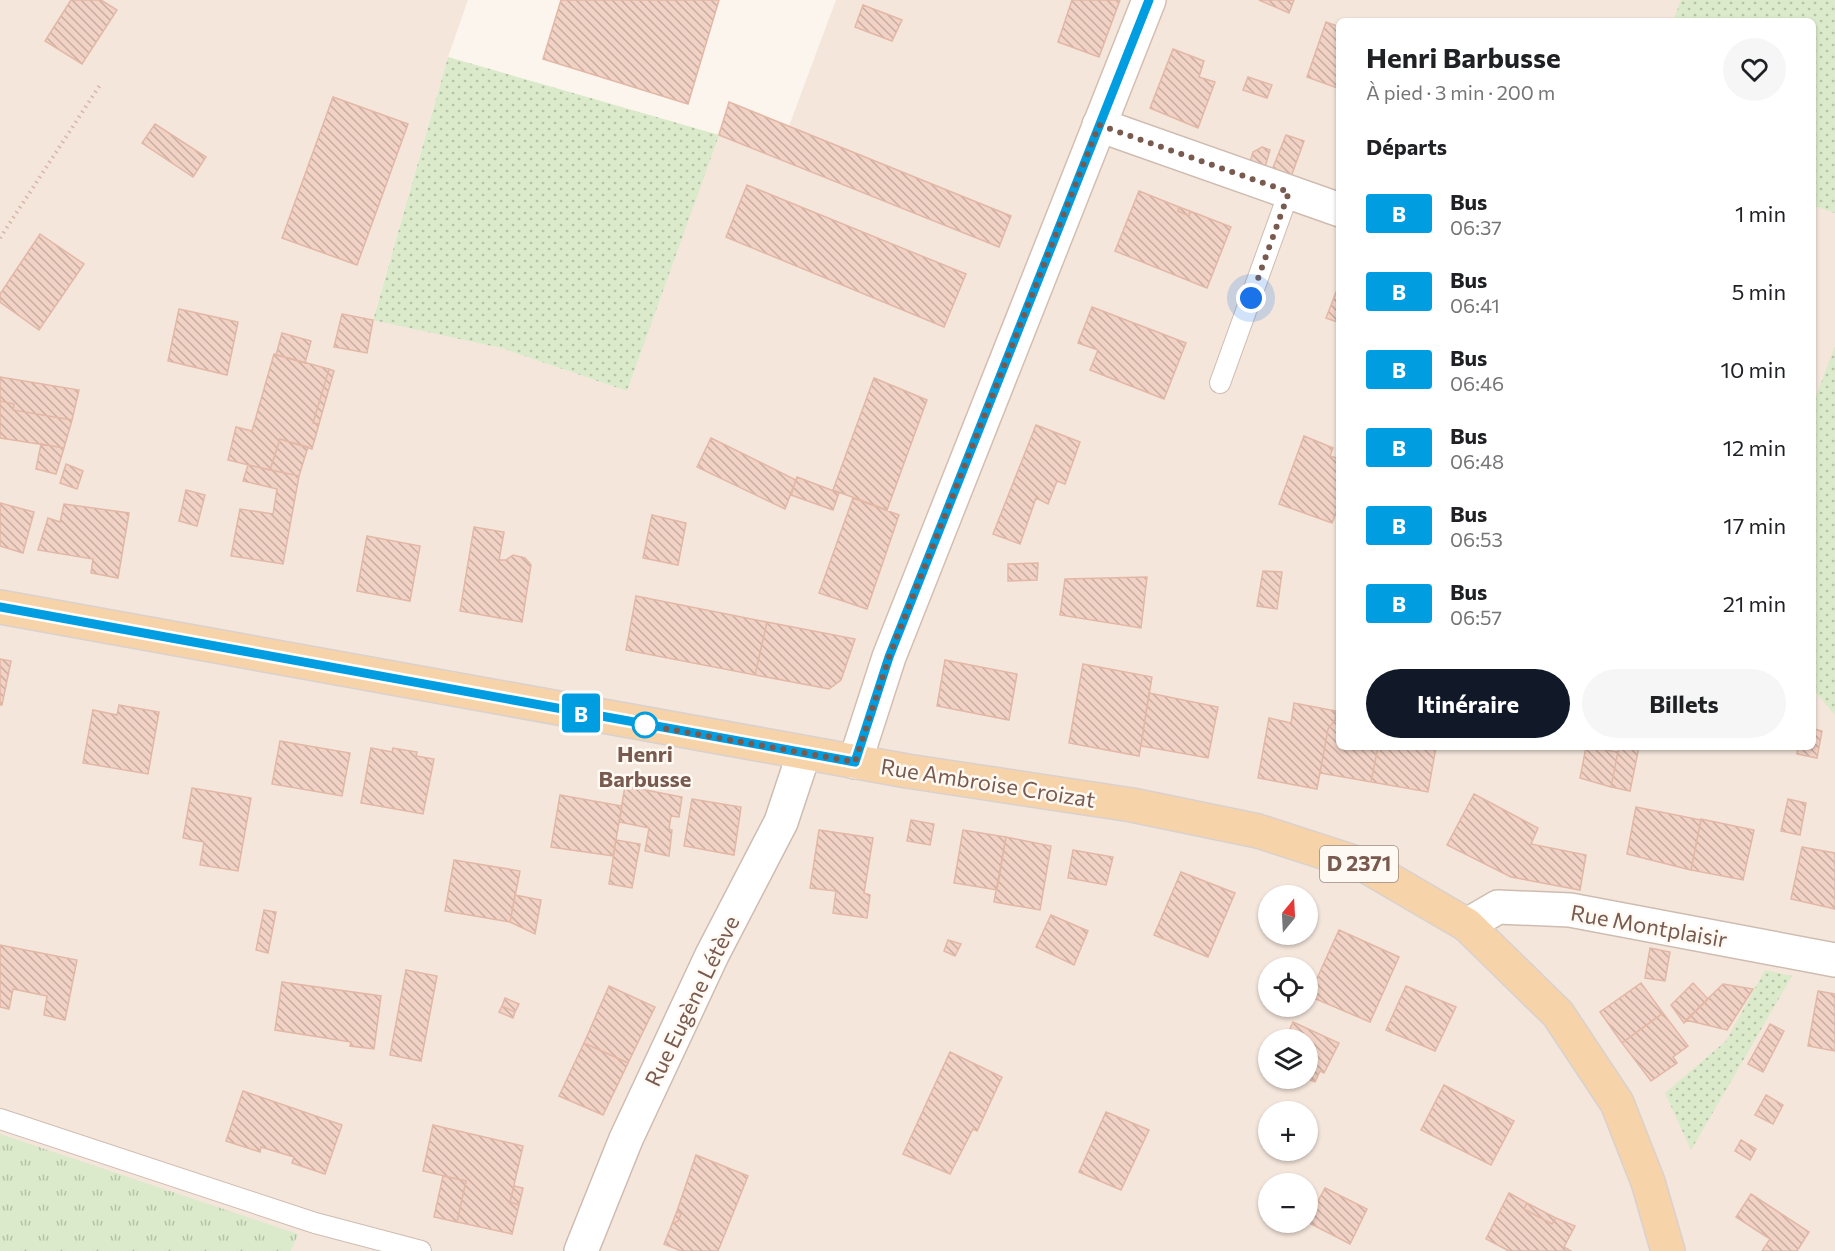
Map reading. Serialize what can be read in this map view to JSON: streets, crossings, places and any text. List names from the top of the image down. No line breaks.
{"streets":{"main road":["Rue Ambroise Croizat","D 2371"],"street":["Rue Montplaisir","Rue Eugène Létève"]},"crossings":[["Rue Ambroise Croizat","Rue Montplaisir"],["Rue Ambroise Croizat","Rue Eugène Létève"]],"places":["Henri Barbusse"],"lines":["bus line B"],"north":"top","page":{"on_map":"B","heading":[["Henri Barbusse","À pied · 3 min · 200 m"],"Départs"],"list":[{"mark":"B","name":"Bus","note":"06:37","value":"1 min"},{"mark":"B","name":"Bus","note":"06:41","value":"5 min"},{"mark":"B","name":"Bus","note":"06:46","value":"10 min"},{"mark":"B","name":"Bus","note":"06:48","value":"12 min"},{"mark":"B","name":"Bus","note":"06:53","value":"17 min"},{"mark":"B","name":"Bus","note":"06:57","value":"21 min"}],"buttons":["Itinéraire","Billets"],"map_buttons":["+","−"]}}
